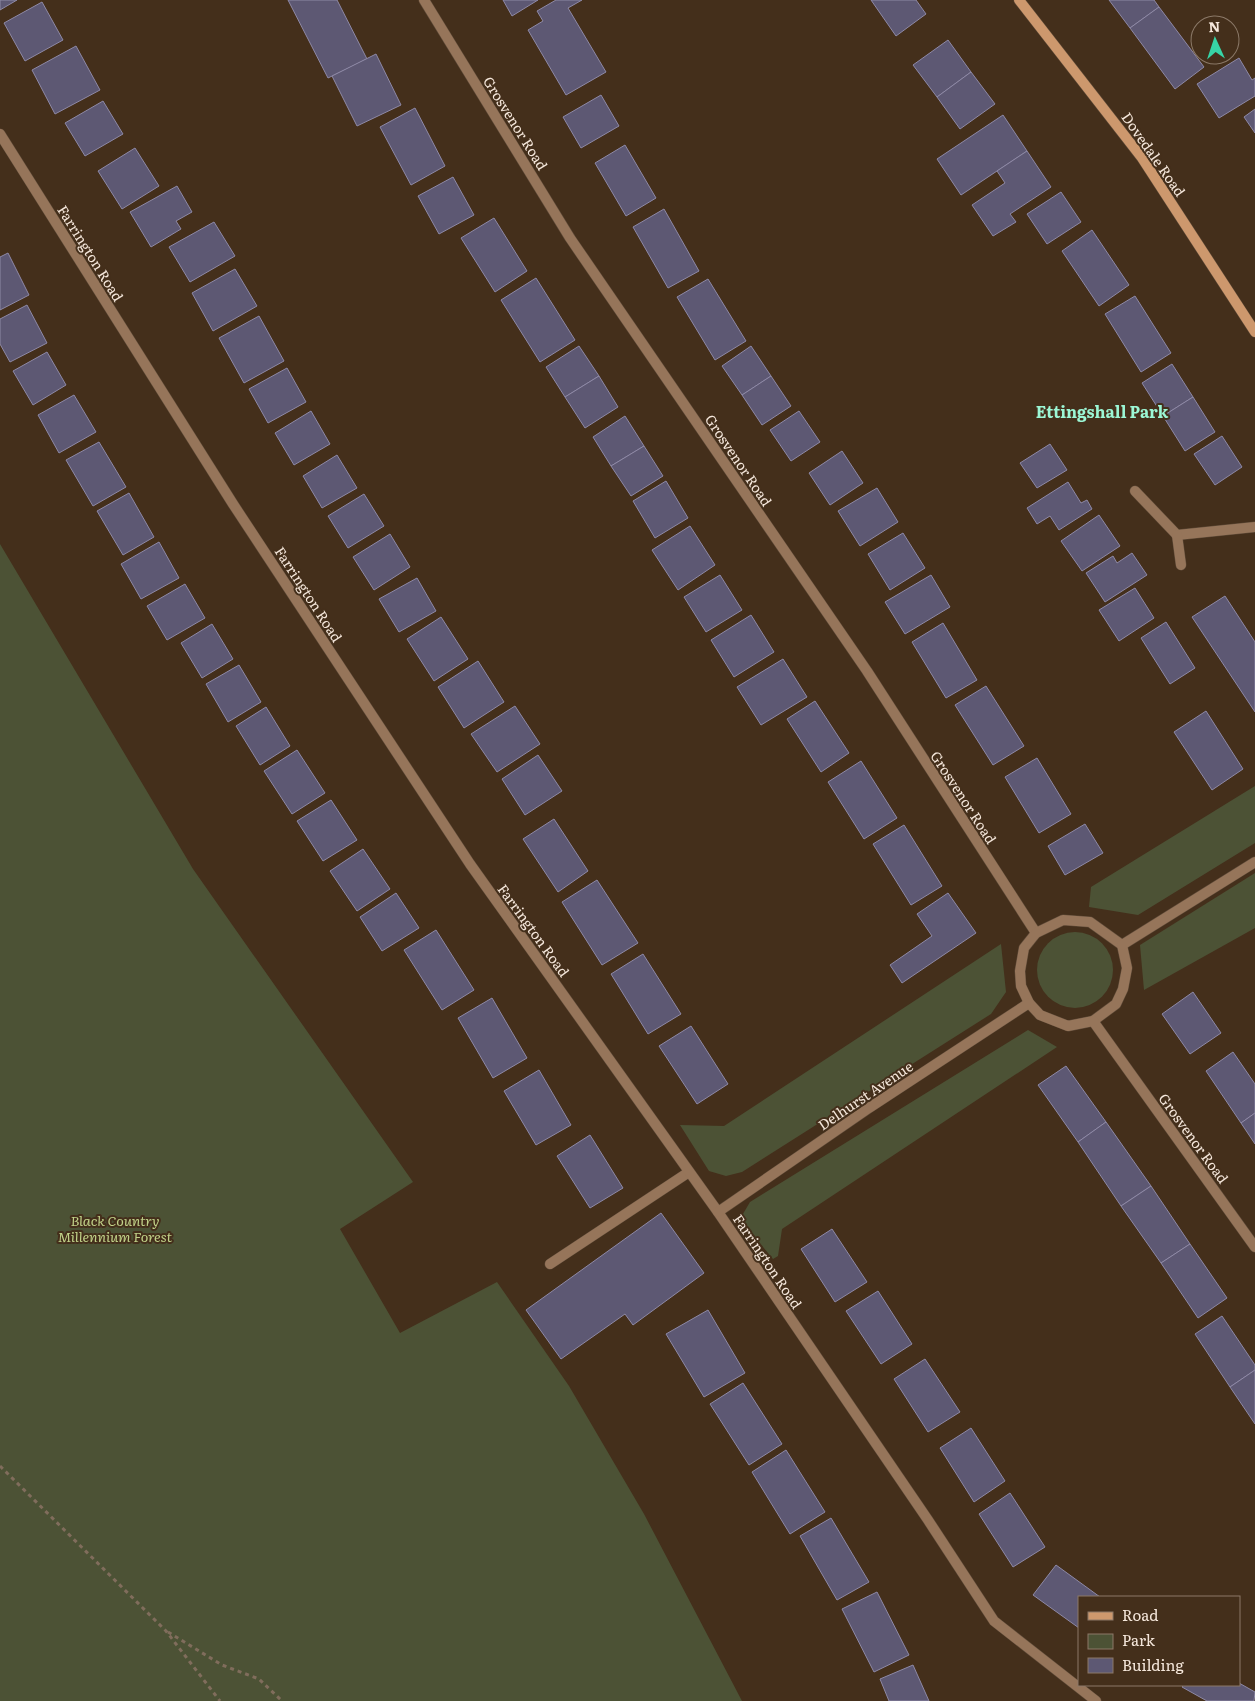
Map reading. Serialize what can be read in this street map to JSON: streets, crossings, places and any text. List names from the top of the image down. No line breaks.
{"streets":{"street":["Grosvenor Road","Dovedale Road","Farrington Road","Delhurst Avenue"]},"crossings":[["Grosvenor Road","Delhurst Avenue"],["Farrington Road","Delhurst Avenue"]],"districts":["Ettingshall Park"],"parks":["Black Country Millennium Forest"],"legend":["Road","Park","Building"],"north":"top"}
